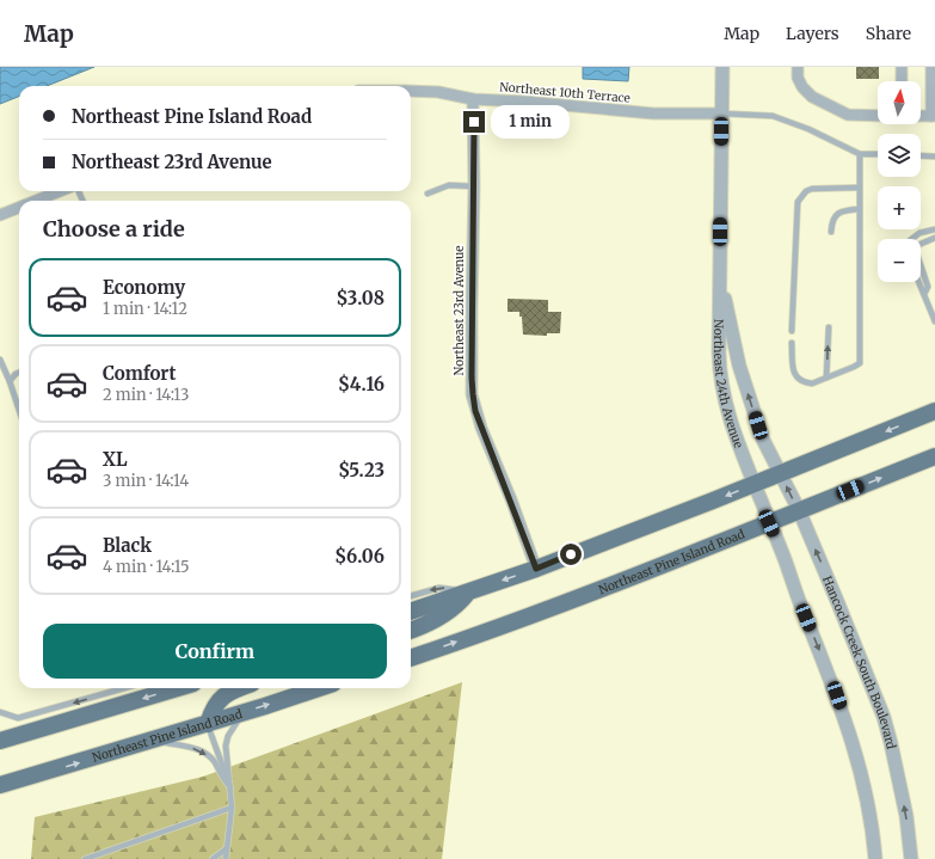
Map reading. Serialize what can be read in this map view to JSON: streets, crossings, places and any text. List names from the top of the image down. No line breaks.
{"streets":{"main road":["Northeast Pine Island Road"],"street":["Northeast 10th Terrace","Northeast 23rd Avenue","Northeast 24th Avenue","Hancock Creek South Boulevard"]},"crossings":[["Northeast 10th Terrace","Northeast 23rd Avenue"],["Northeast 10th Terrace","Northeast 24th Avenue"],["Northeast 24th Avenue","Hancock Creek South Boulevard"],["Northeast Pine Island Road","Hancock Creek South Boulevard"]],"north":"top","page":{"header":"Map","nav":["Map","Layers","Share"],"map_buttons":["+","−"],"banner":["Northeast Pine Island Road","Northeast 23rd Avenue"],"bubble":"1 min","heading":"Choose a ride","list":[{"name":"Economy","note":"1 min · 14:12","value":"$3.08"},{"name":"Comfort","note":"2 min · 14:13","value":"$4.16"},{"name":"XL","note":"3 min · 14:14","value":"$5.23"},{"name":"Black","note":"4 min · 14:15","value":"$6.06"}],"buttons":"Confirm"}}
